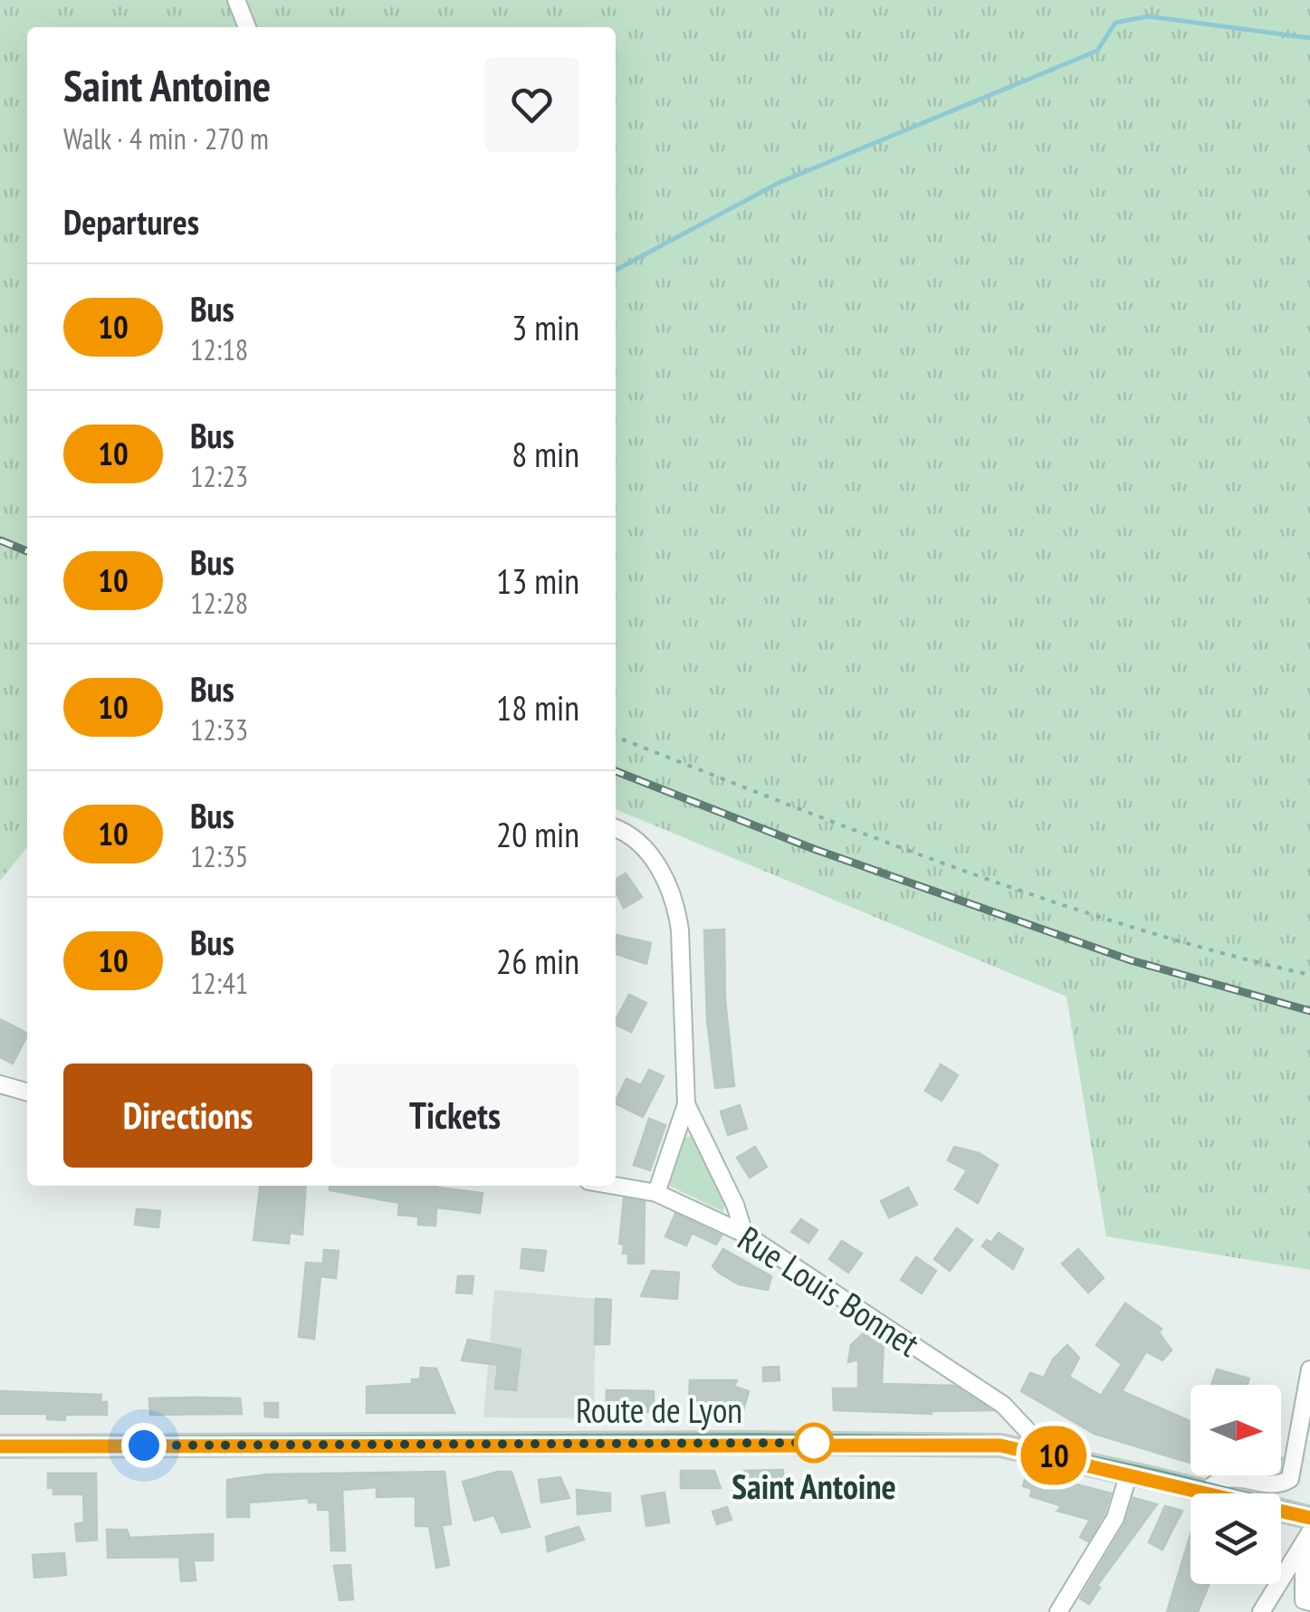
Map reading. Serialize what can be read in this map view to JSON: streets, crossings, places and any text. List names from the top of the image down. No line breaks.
{"streets":{"main road":["Route de Lyon"],"street":["Rue Louis Bonnet"]},"crossings":[["Rue Louis Bonnet","Route de Lyon"]],"places":["Saint Antoine"],"lines":["bus line 10"],"north":"right","page":{"on_map":"10","heading":[["Saint Antoine","Walk · 4 min · 270 m"],"Departures"],"list":[{"mark":"10","name":"Bus","note":"12:18","value":"3 min"},{"mark":"10","name":"Bus","note":"12:23","value":"8 min"},{"mark":"10","name":"Bus","note":"12:28","value":"13 min"},{"mark":"10","name":"Bus","note":"12:33","value":"18 min"},{"mark":"10","name":"Bus","note":"12:35","value":"20 min"},{"mark":"10","name":"Bus","note":"12:41","value":"26 min"}],"buttons":["Directions","Tickets"]}}
